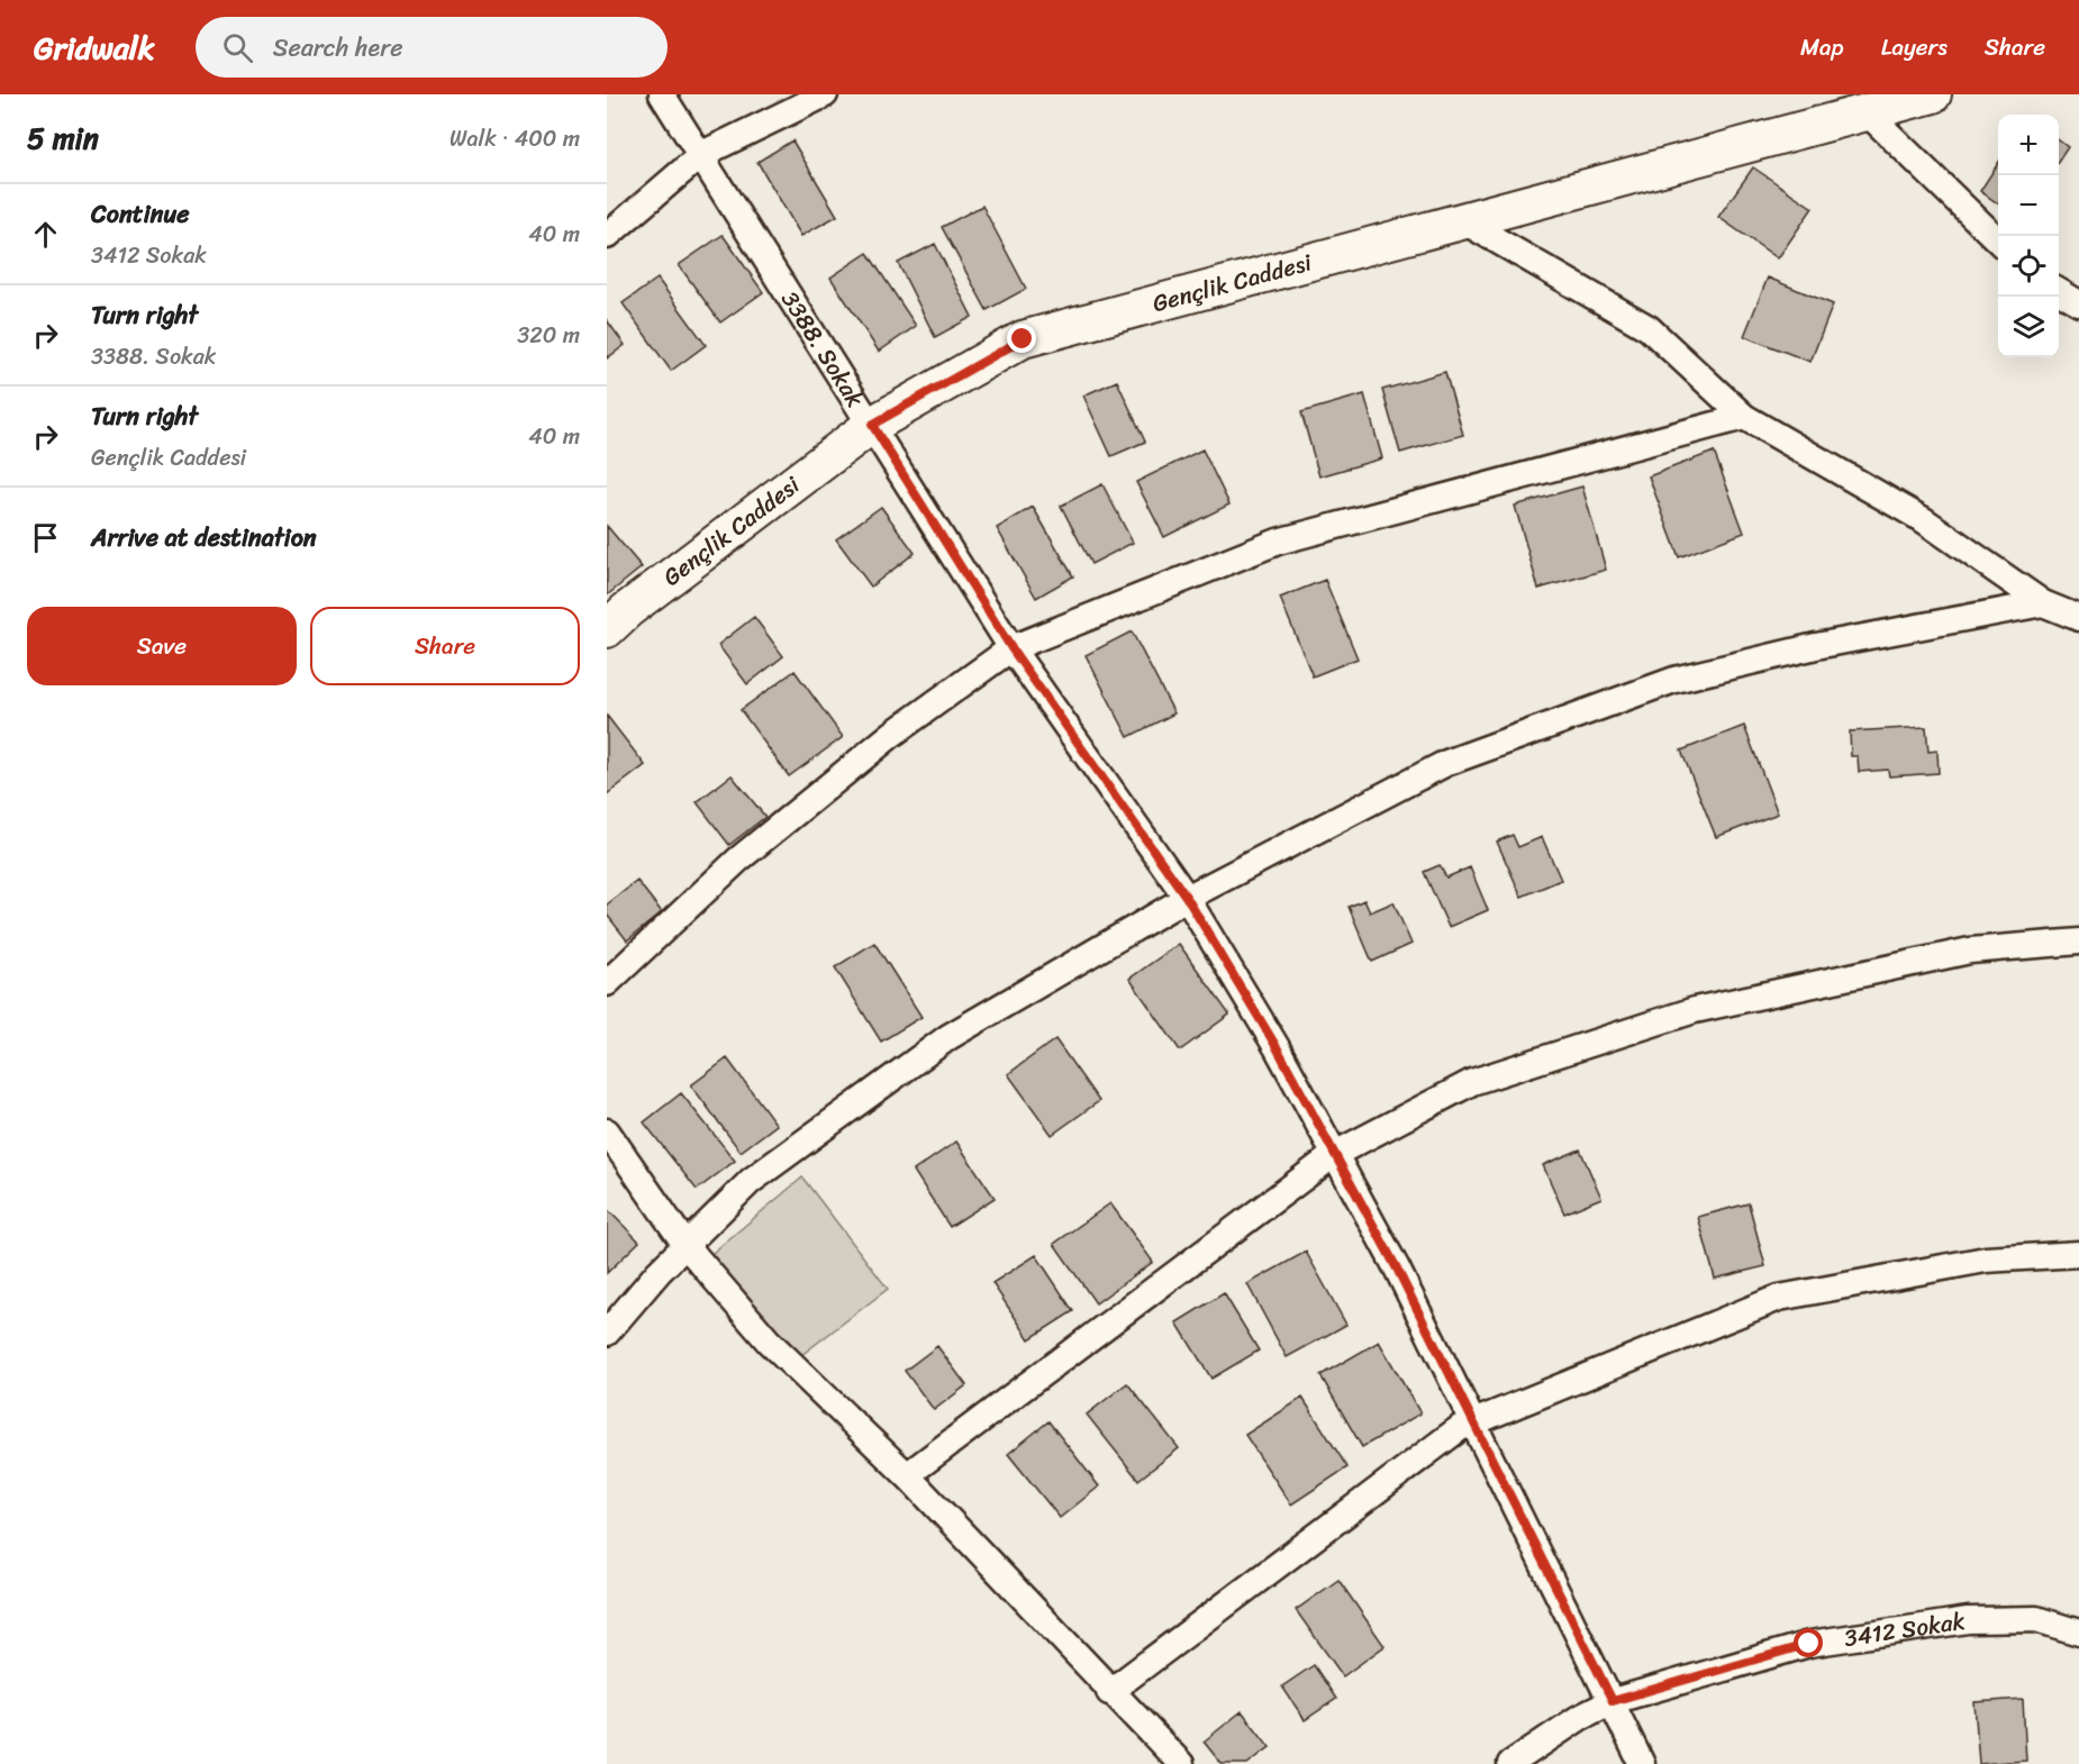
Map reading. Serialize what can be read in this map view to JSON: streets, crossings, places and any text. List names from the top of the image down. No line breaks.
{"streets":{"street":["Gençlik Caddesi","3388. Sokak","3412 Sokak"]},"crossings":[["Gençlik Caddesi","3388. Sokak"],["3388. Sokak","3412 Sokak"]],"page":{"header":"Gridwalk","search":"Search here","nav":["Map","Layers","Share"],"heading":["5 min","Walk · 400 m"],"map_buttons":["+","−"],"list":[["Continue","3412 Sokak","40 m"],["Turn right","3388. Sokak","320 m"],["Turn right","Gençlik Caddesi","40 m"],"Arrive at destination"],"buttons":["Save","Share"]}}
